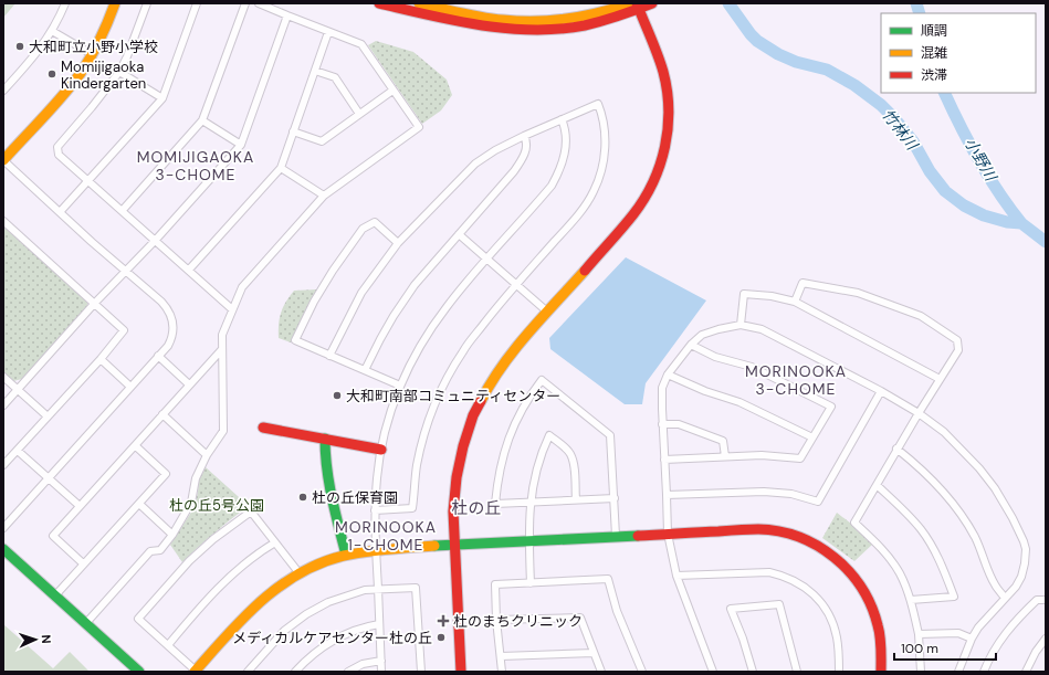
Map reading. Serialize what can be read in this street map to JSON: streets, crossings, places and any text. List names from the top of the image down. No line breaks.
{"districts":["MOMIJIGAOKA 3-CHOME","MORINOOKA 3-CHOME","杜の丘","MORINOOKA 1-CHOME"],"water":["竹林川","小野川"],"parks":["杜の丘5号公園"],"places":{"other":["大和町立小野小学校","Momijigaoka Kindergarten","大和町南部コミュニティセンター","杜の丘保育園","メディカルケアセンター杜の丘"],"health":["杜のまちクリニック"]},"legend":["順調","混雑","渋滞"],"scale_bar":"100 m","north":"right"}
